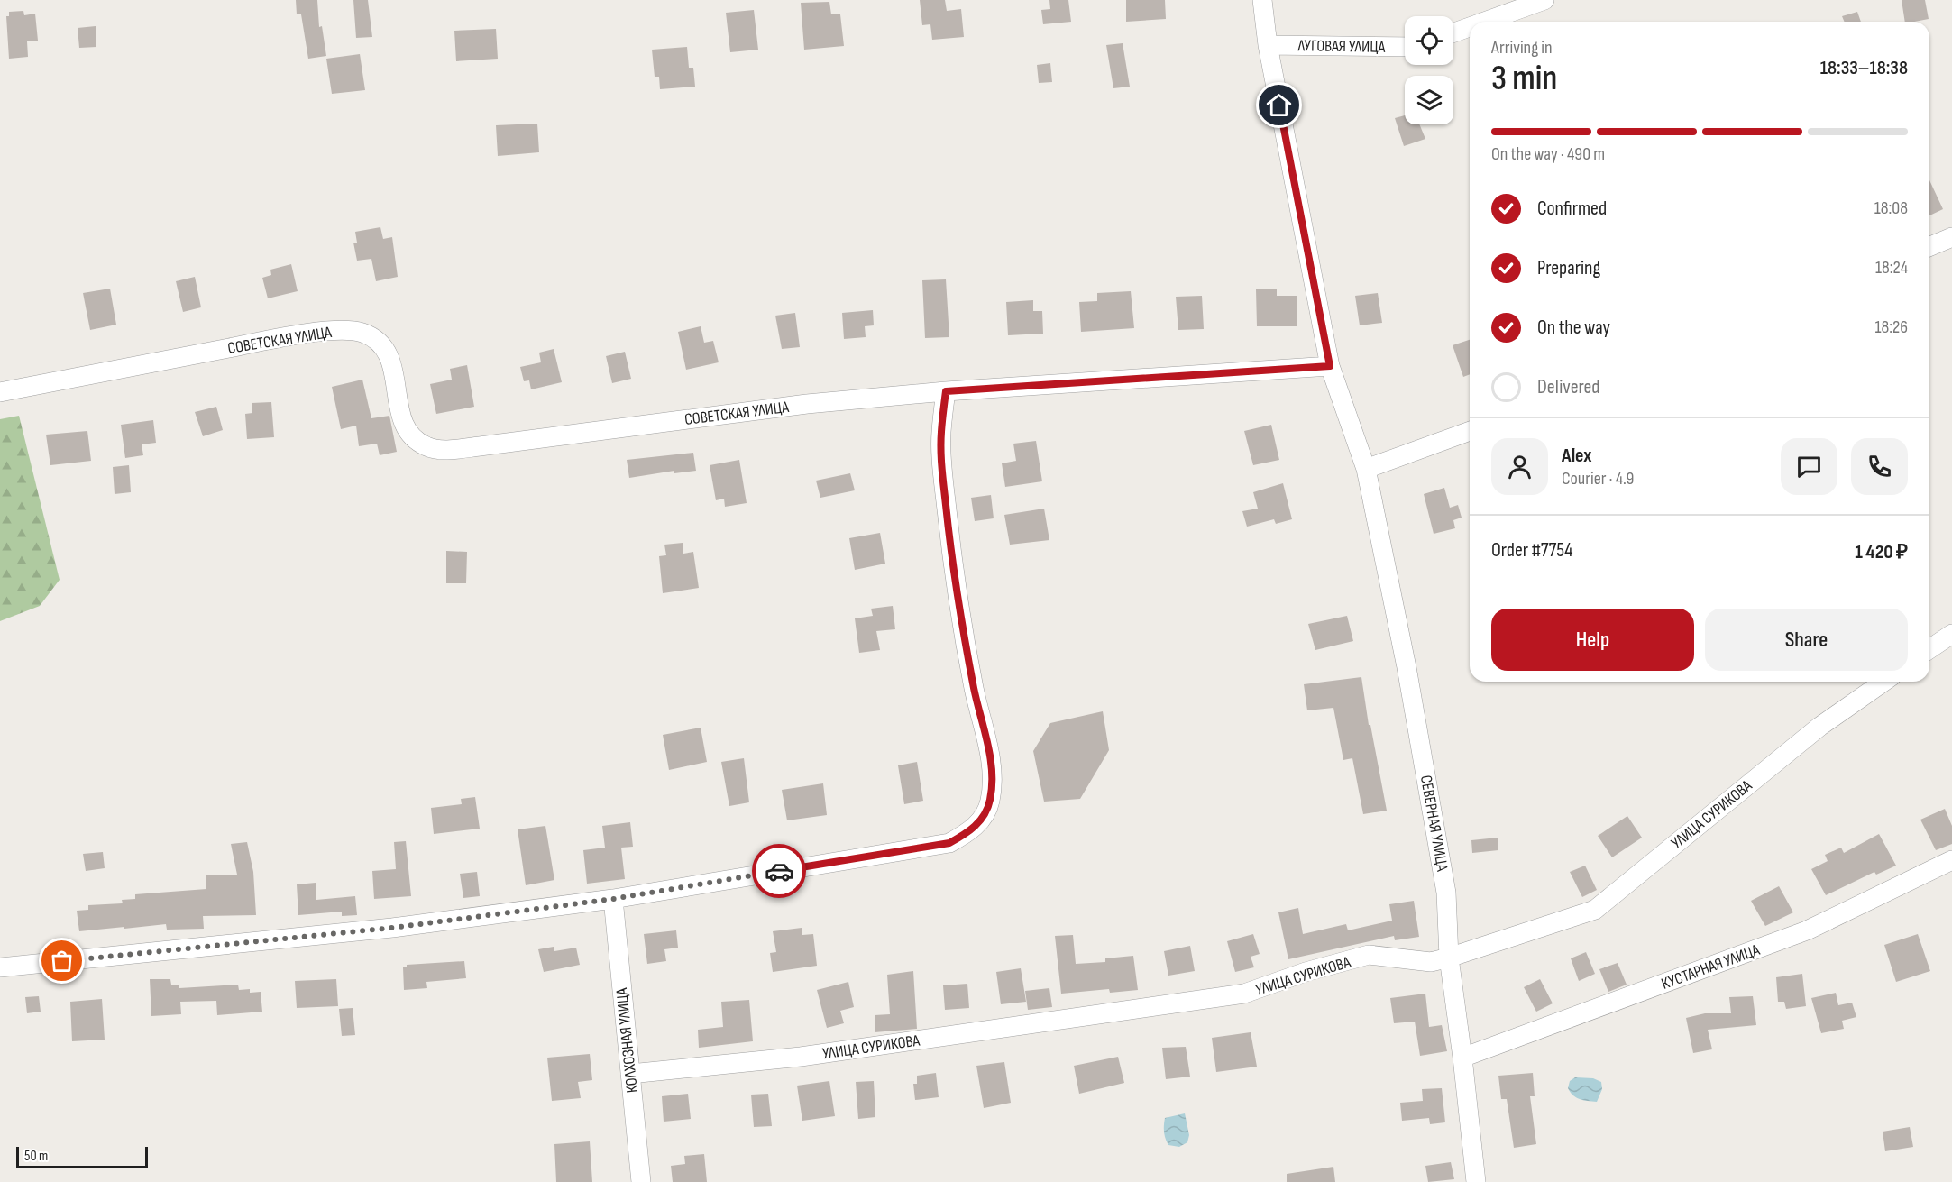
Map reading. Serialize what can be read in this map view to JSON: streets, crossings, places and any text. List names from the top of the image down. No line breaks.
{"streets":{"street":["ЛУГОВАЯ УЛИЦА","СОВЕТСКАЯ УЛИЦА","УЛИЦА СУРИКОВА","СЕВЕРНАЯ УЛИЦА","КУСТАРНАЯ УЛИЦА","КОЛХОЗНАЯ УЛИЦА"]},"crossings":[["УЛИЦА СУРИКОВА","СЕВЕРНАЯ УЛИЦА"],["УЛИЦА СУРИКОВА","КОЛХОЗНАЯ УЛИЦА"],["СЕВЕРНАЯ УЛИЦА","КУСТАРНАЯ УЛИЦА"]],"scale_bar":"50 m","page":{"heading":["3 min","Arriving in","18:33–18:38"],"panel":["Alex","Courier · 4.9","Order #7754","1 420 ₽"],"bar":"On the way · 490 m","list":[["Confirmed","18:08"],["Preparing","18:24"],["On the way","18:26"],"Delivered"],"buttons":["Help","Share"],"scale":"50 m"}}
